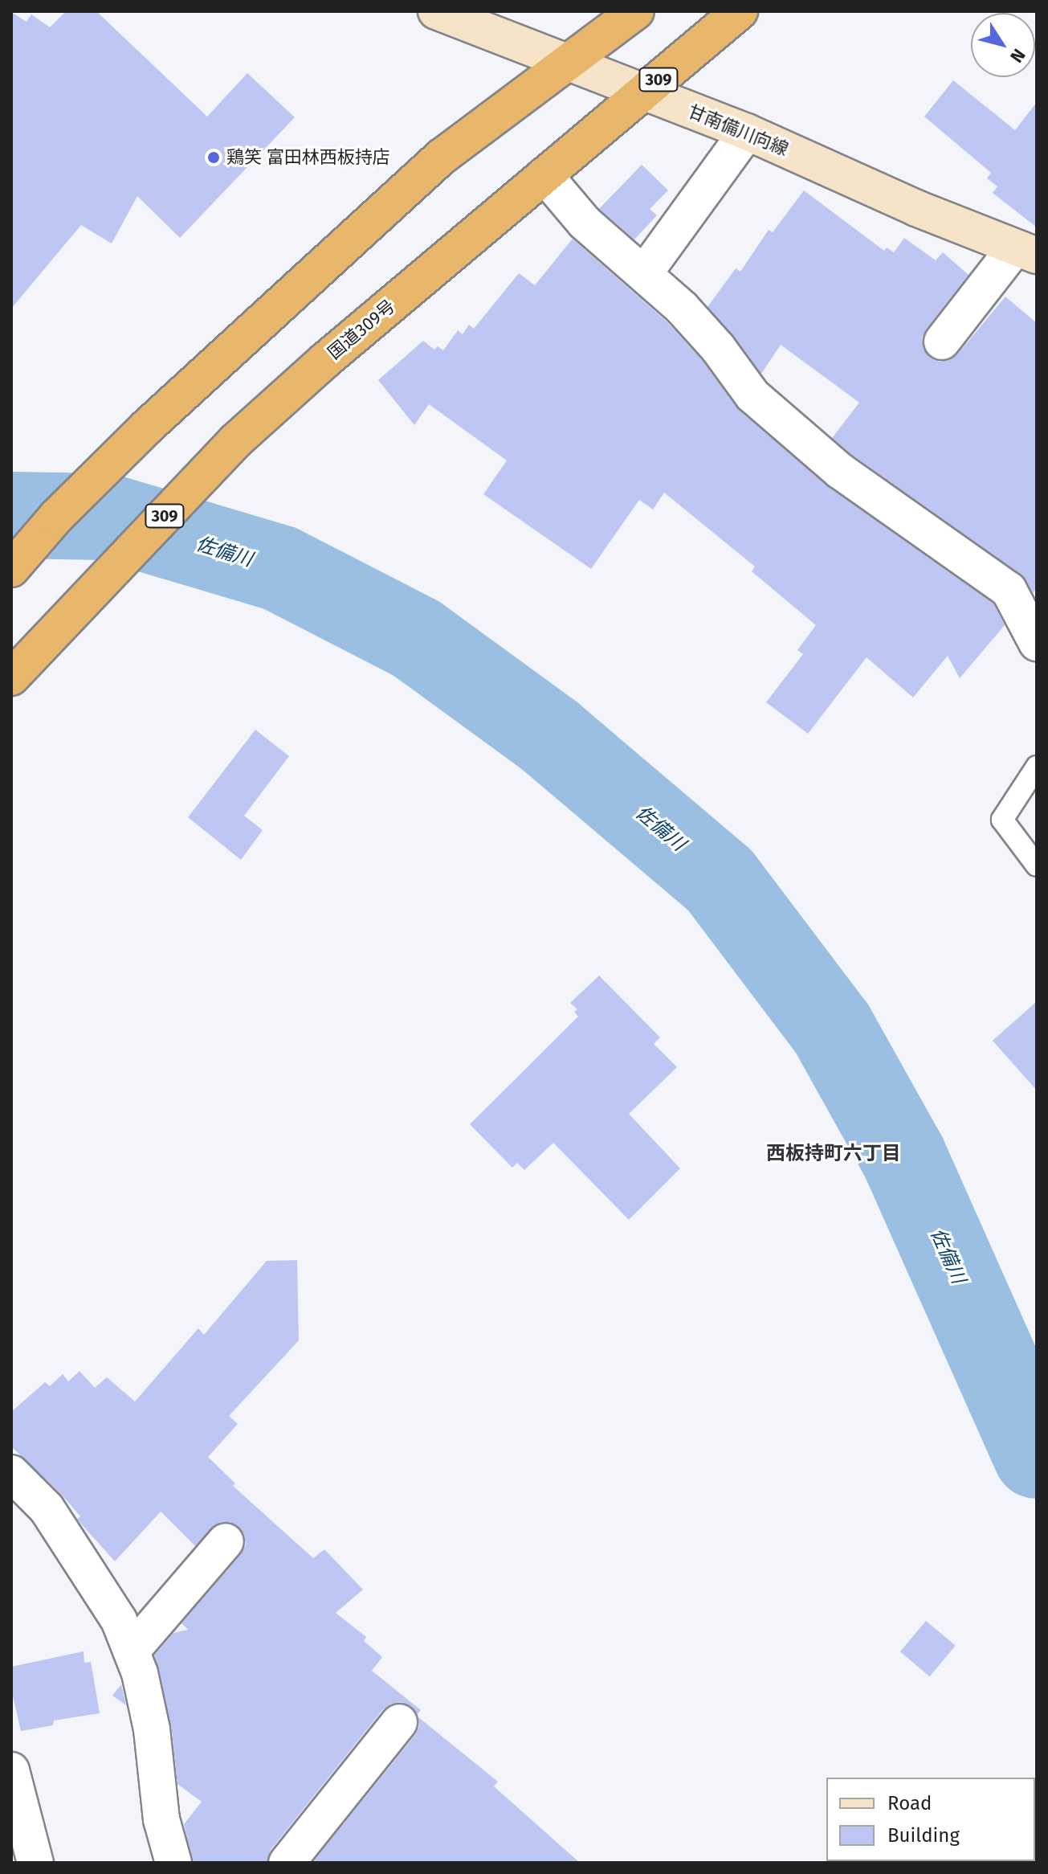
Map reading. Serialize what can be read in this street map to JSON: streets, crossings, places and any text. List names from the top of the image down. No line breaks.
{"streets":{"highway":["309","国道309号"],"main road":["甘南備川向線"]},"crossings":[["甘南備川向線","国道309号"]],"districts":["西板持町六丁目"],"water":["佐備川"],"places":["鶏笑 富田林西板持店"],"legend":["Road","Building"],"north":"bottom right"}
